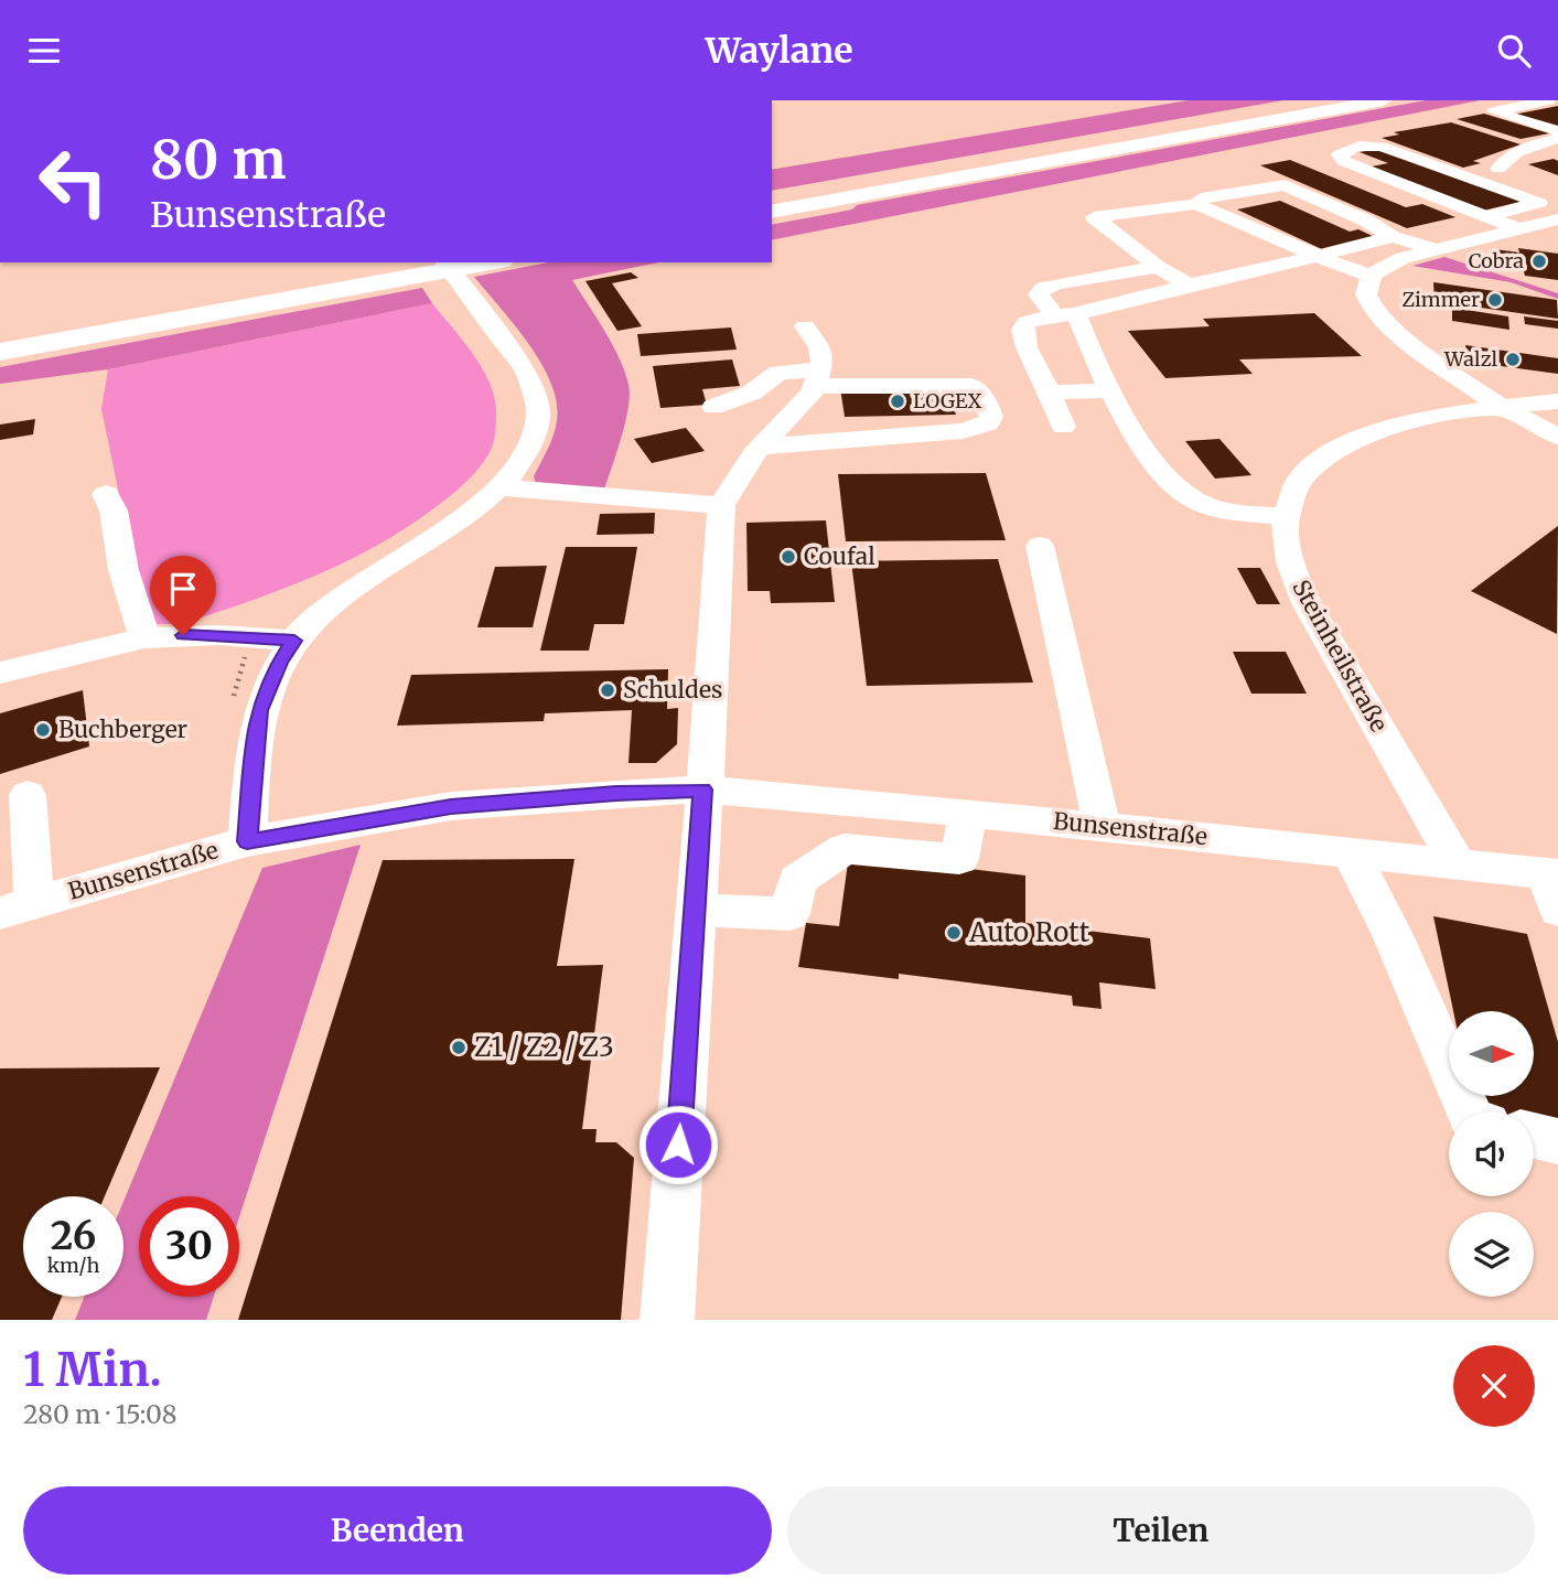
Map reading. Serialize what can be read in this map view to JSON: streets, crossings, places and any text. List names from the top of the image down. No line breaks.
{"streets":{"street":["Steinheilstraße","Bunsenstraße"]},"crossings":[["Steinheilstraße","Bunsenstraße"]],"places":["Cobra","Zimmer","Walzl","LOGEX","Coufal","Schuldes","Buchberger","Auto Rott","Z1 / Z2 / Z3"],"north":"right","page":{"header":"Waylane","turn":["80 m","Bunsenstraße"],"speed":"26 km/h","limit":"30","heading":["1 Min.","280 m · 15:08"],"buttons":["Beenden","Teilen"]}}
